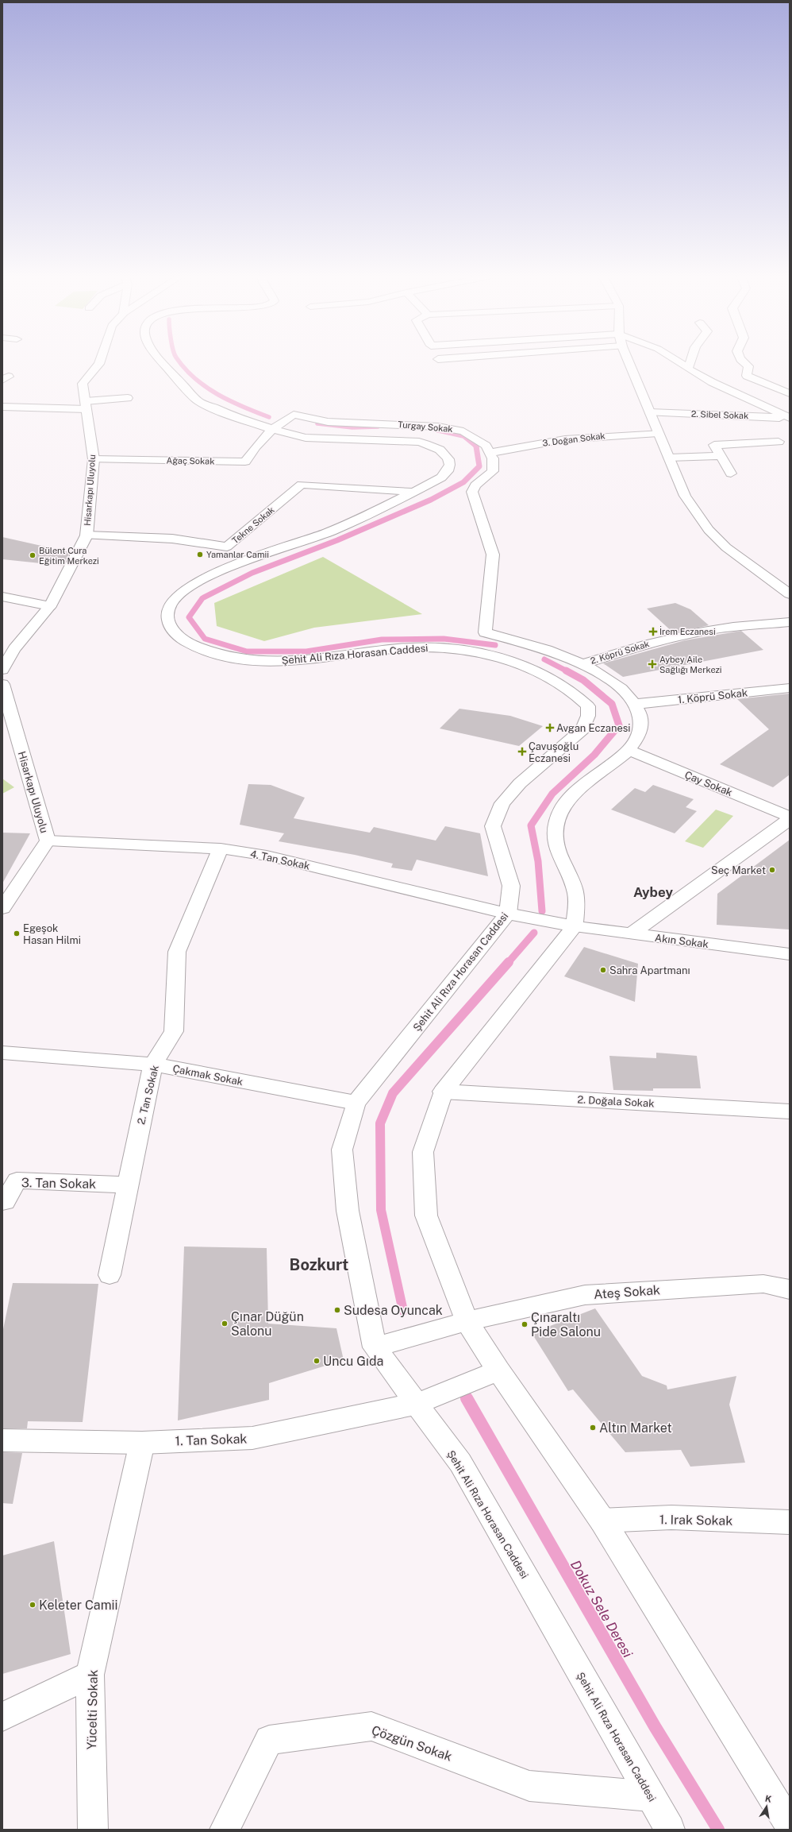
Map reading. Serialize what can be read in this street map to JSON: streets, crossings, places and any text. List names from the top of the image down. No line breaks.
{"streets":{"street":["2. Sibel Sokak","Turgay Sokak","3. Doğan Sokak","Ağaç Sokak","Hisarkapı Uluyolu","Tekne Sokak","2. Köprü Sokak","Şehit Ali Rıza Horasan Caddesi","1. Köprü Sokak","Çay Sokak","4. Tan Sokak","Akın Sokak","Çakmak Sokak","2. Tan Sokak","2. Doğala Sokak","3. Tan Sokak","Ateş Sokak","1. Tan Sokak","1. Irak Sokak","Yücelti Sokak","Çözgün Sokak"]},"crossings":[["Turgay Sokak","3. Doğan Sokak"],["Turgay Sokak","Ağaç Sokak"],["Turgay Sokak","Şehit Ali Rıza Horasan Caddesi"],["Ağaç Sokak","Hisarkapı Uluyolu"],["Ağaç Sokak","Şehit Ali Rıza Horasan Caddesi"],["Hisarkapı Uluyolu","Tekne Sokak"],["Hisarkapı Uluyolu","4. Tan Sokak"],["Tekne Sokak","Şehit Ali Rıza Horasan Caddesi"],["Şehit Ali Rıza Horasan Caddesi","4. Tan Sokak"],["Şehit Ali Rıza Horasan Caddesi","Çakmak Sokak"],["Şehit Ali Rıza Horasan Caddesi","Ateş Sokak"],["Şehit Ali Rıza Horasan Caddesi","1. Tan Sokak"],["Şehit Ali Rıza Horasan Caddesi","Çözgün Sokak"],["4. Tan Sokak","Akın Sokak"],["4. Tan Sokak","2. Tan Sokak"],["Çakmak Sokak","2. Tan Sokak"],["2. Tan Sokak","3. Tan Sokak"],["1. Tan Sokak","Yücelti Sokak"]],"districts":["Aybey","Bozkurt"],"water":["Dokuz Sele Deresi"],"places":{"other":["Yamanlar Camii","Bülent Cura Eğitim Merkezi","Seç Market","Egeşok Hasan Hilmi","Sahra Apartmanı","Sudesa Oyuncak","Çınar Düğün Salonu","Çınaraltı Pide Salonu","Uncu Gıda","Altın Market","Keleter Camii"],"health":["İrem Eczanesi","Aybey Aile Sağlığı Merkezi","Avgan Eczanesi","Çavuşoğlu Eczanesi"]},"north":"top"}
